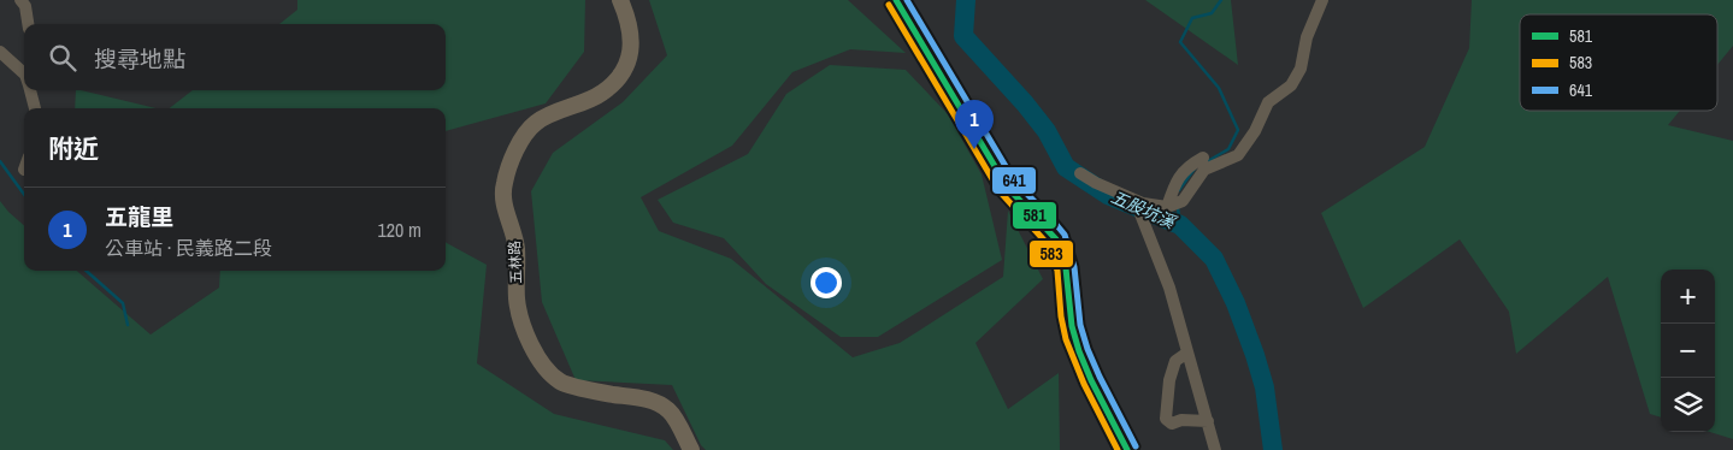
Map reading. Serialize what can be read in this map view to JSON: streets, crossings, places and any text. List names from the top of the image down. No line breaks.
{"streets":{"main road":["五林路"]},"water":["五股坑溪"],"lines":["transit line 581","transit line 641","transit line 583"],"legend":["581","583","641"],"page":{"search":"搜尋地點","pins":"1","heading":"附近","list":[{"mark":"1","name":"五龍里","note":"公車站 · 民義路二段","value":"120 m"}],"map_buttons":["+","−"]}}
